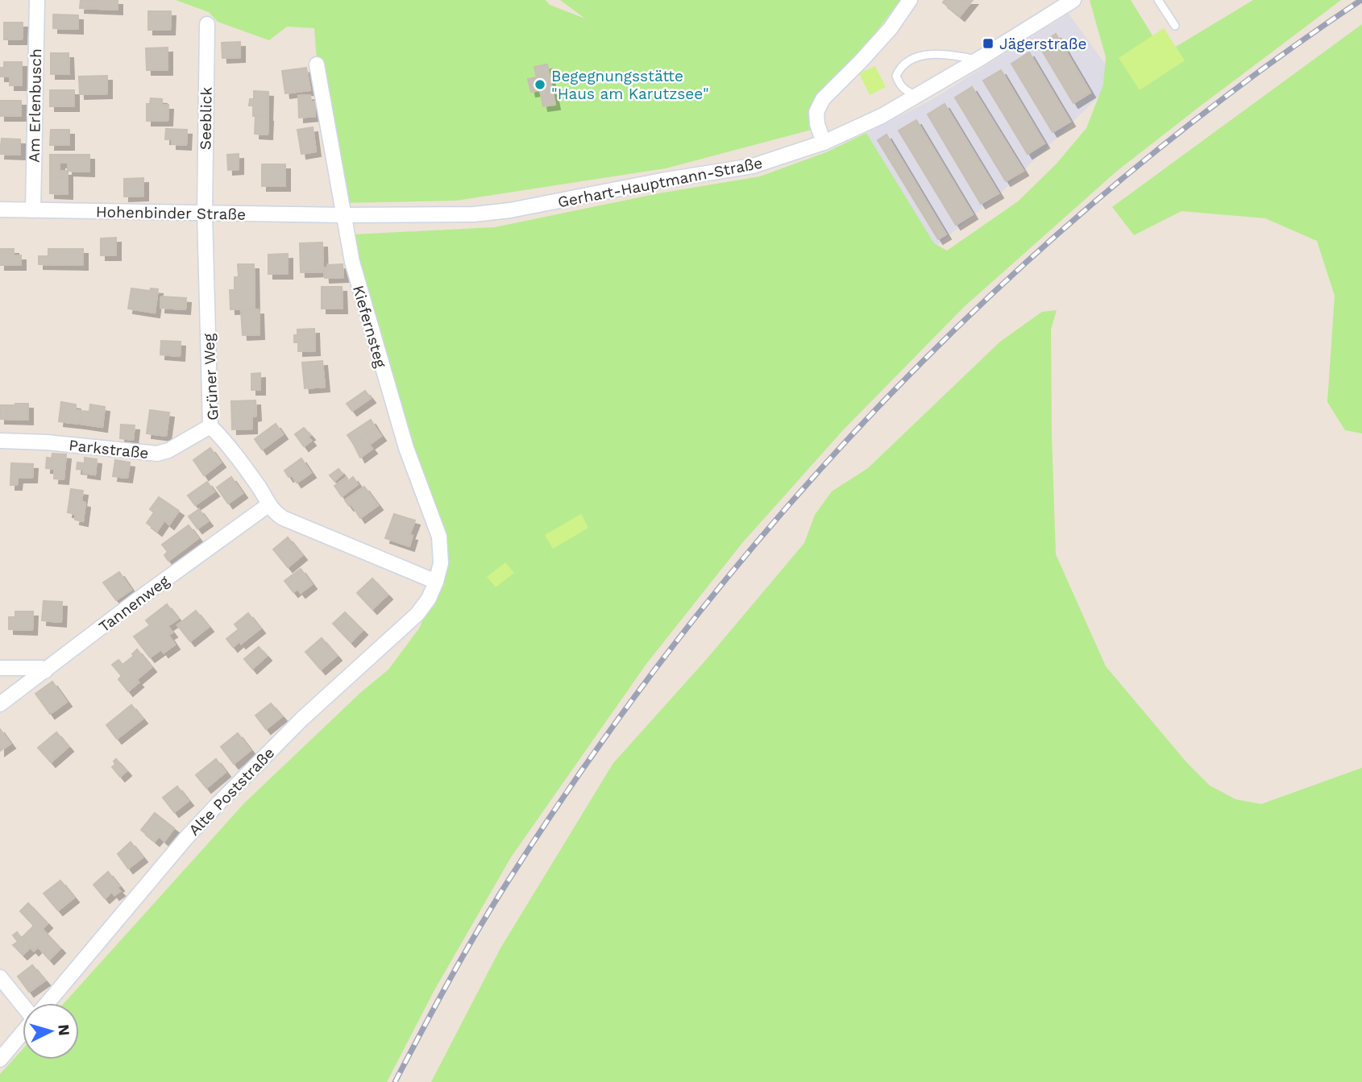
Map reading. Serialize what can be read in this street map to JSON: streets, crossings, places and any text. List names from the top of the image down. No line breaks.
{"streets":{"street":["Am Erlenbusch","Seeblick","Gerhart-Hauptmann-Straße","Hohenbinder Straße","Kiefernsteg","Grüner Weg","Parkstraße","Tannenweg","Alte Poststraße"]},"crossings":[["Am Erlenbusch","Hohenbinder Straße"],["Seeblick","Hohenbinder Straße"],["Seeblick","Grüner Weg"],["Gerhart-Hauptmann-Straße","Hohenbinder Straße"],["Gerhart-Hauptmann-Straße","Kiefernsteg"],["Hohenbinder Straße","Kiefernsteg"],["Hohenbinder Straße","Grüner Weg"],["Kiefernsteg","Grüner Weg"],["Kiefernsteg","Alte Poststraße"],["Grüner Weg","Parkstraße"],["Grüner Weg","Tannenweg"],["Grüner Weg","Alte Poststraße"]],"places":{"transit":["Jägerstraße"],"other":["Begegnungsstätte \"Haus am Karutzsee\""]},"north":"right"}
